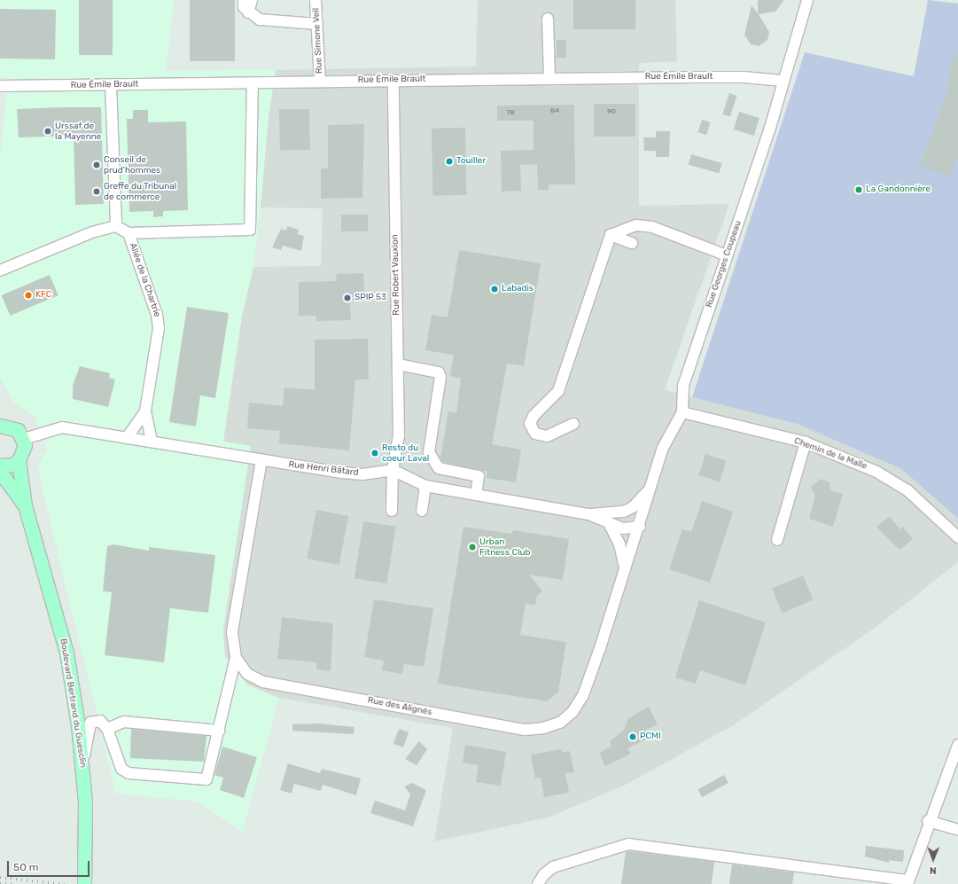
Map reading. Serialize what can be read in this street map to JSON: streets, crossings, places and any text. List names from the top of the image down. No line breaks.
{"streets":{"main road":["Boulevard Bertrand du Guesclin"],"street":["Rue Simone Veil","Rue Émile Brault","Rue Georges Coupeau","Rue Robert Vauxion","Allée de la Chartrie","Chemin de la Malle","Rue Henri Bâtard","Rue des Alignés"]},"crossings":[["Rue Simone Veil","Rue Émile Brault"],["Rue Émile Brault","Rue Georges Coupeau"],["Rue Émile Brault","Rue Robert Vauxion"],["Rue Georges Coupeau","Chemin de la Malle"],["Rue Georges Coupeau","Rue des Alignés"],["Rue Robert Vauxion","Rue Henri Bâtard"],["Allée de la Chartrie","Rue Henri Bâtard"],["Rue Henri Bâtard","Rue des Alignés"]],"places":["Urssaf de la Mayenne","Touiller","Conseil de prud'hommes","La Gandonnière","Greffe du Tribunal de commerce","Labadis","KFC","SPIP 53","Resto du coeur Laval","Urban Fitness Club","PCMI"],"house_numbers":["84","90","78"],"scale_bar":"50 m","north":"bottom"}
